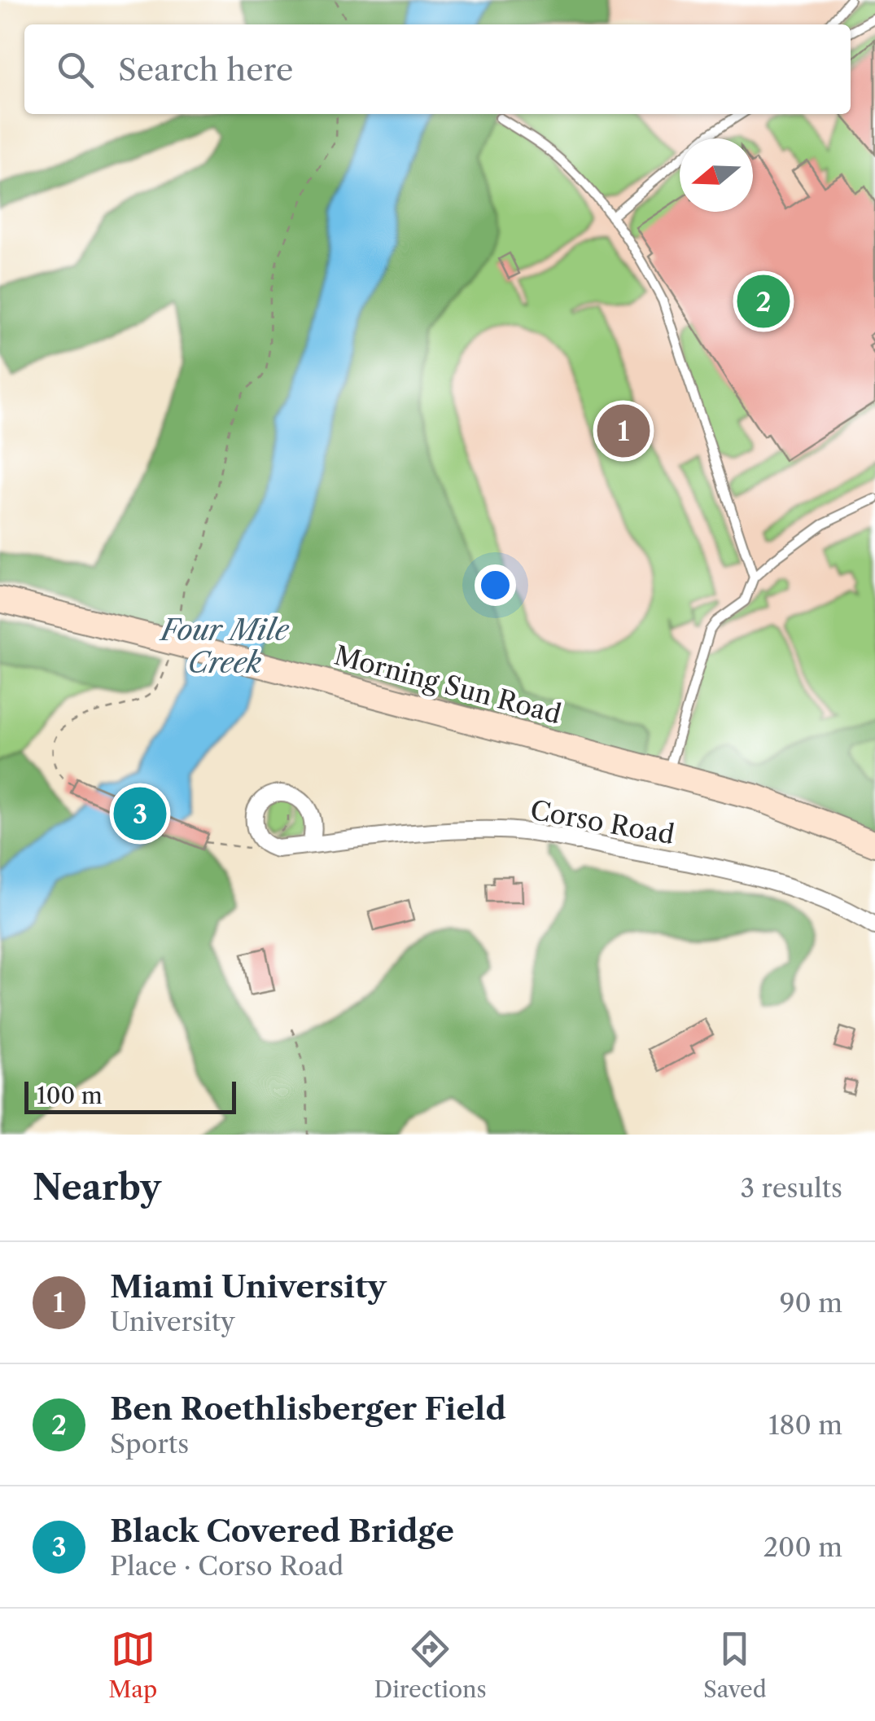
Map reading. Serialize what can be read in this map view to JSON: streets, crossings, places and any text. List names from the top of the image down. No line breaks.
{"streets":{"main road":["Morning Sun Road"],"street":["Corso Road"]},"water":["Four Mile Creek"],"scale_bar":"100 m","north":"left","page":{"search":"Search here","pins":["2","1","3"],"scale":"100 m","heading":["Nearby","3 results"],"list":[{"mark":"1","name":"Miami University","note":"University","value":"90 m"},{"mark":"2","name":"Ben Roethlisberger Field","note":"Sports","value":"180 m"},{"mark":"3","name":"Black Covered Bridge","note":"Place · Corso Road","value":"200 m"}],"nav":["Map","Directions","Saved"]}}
